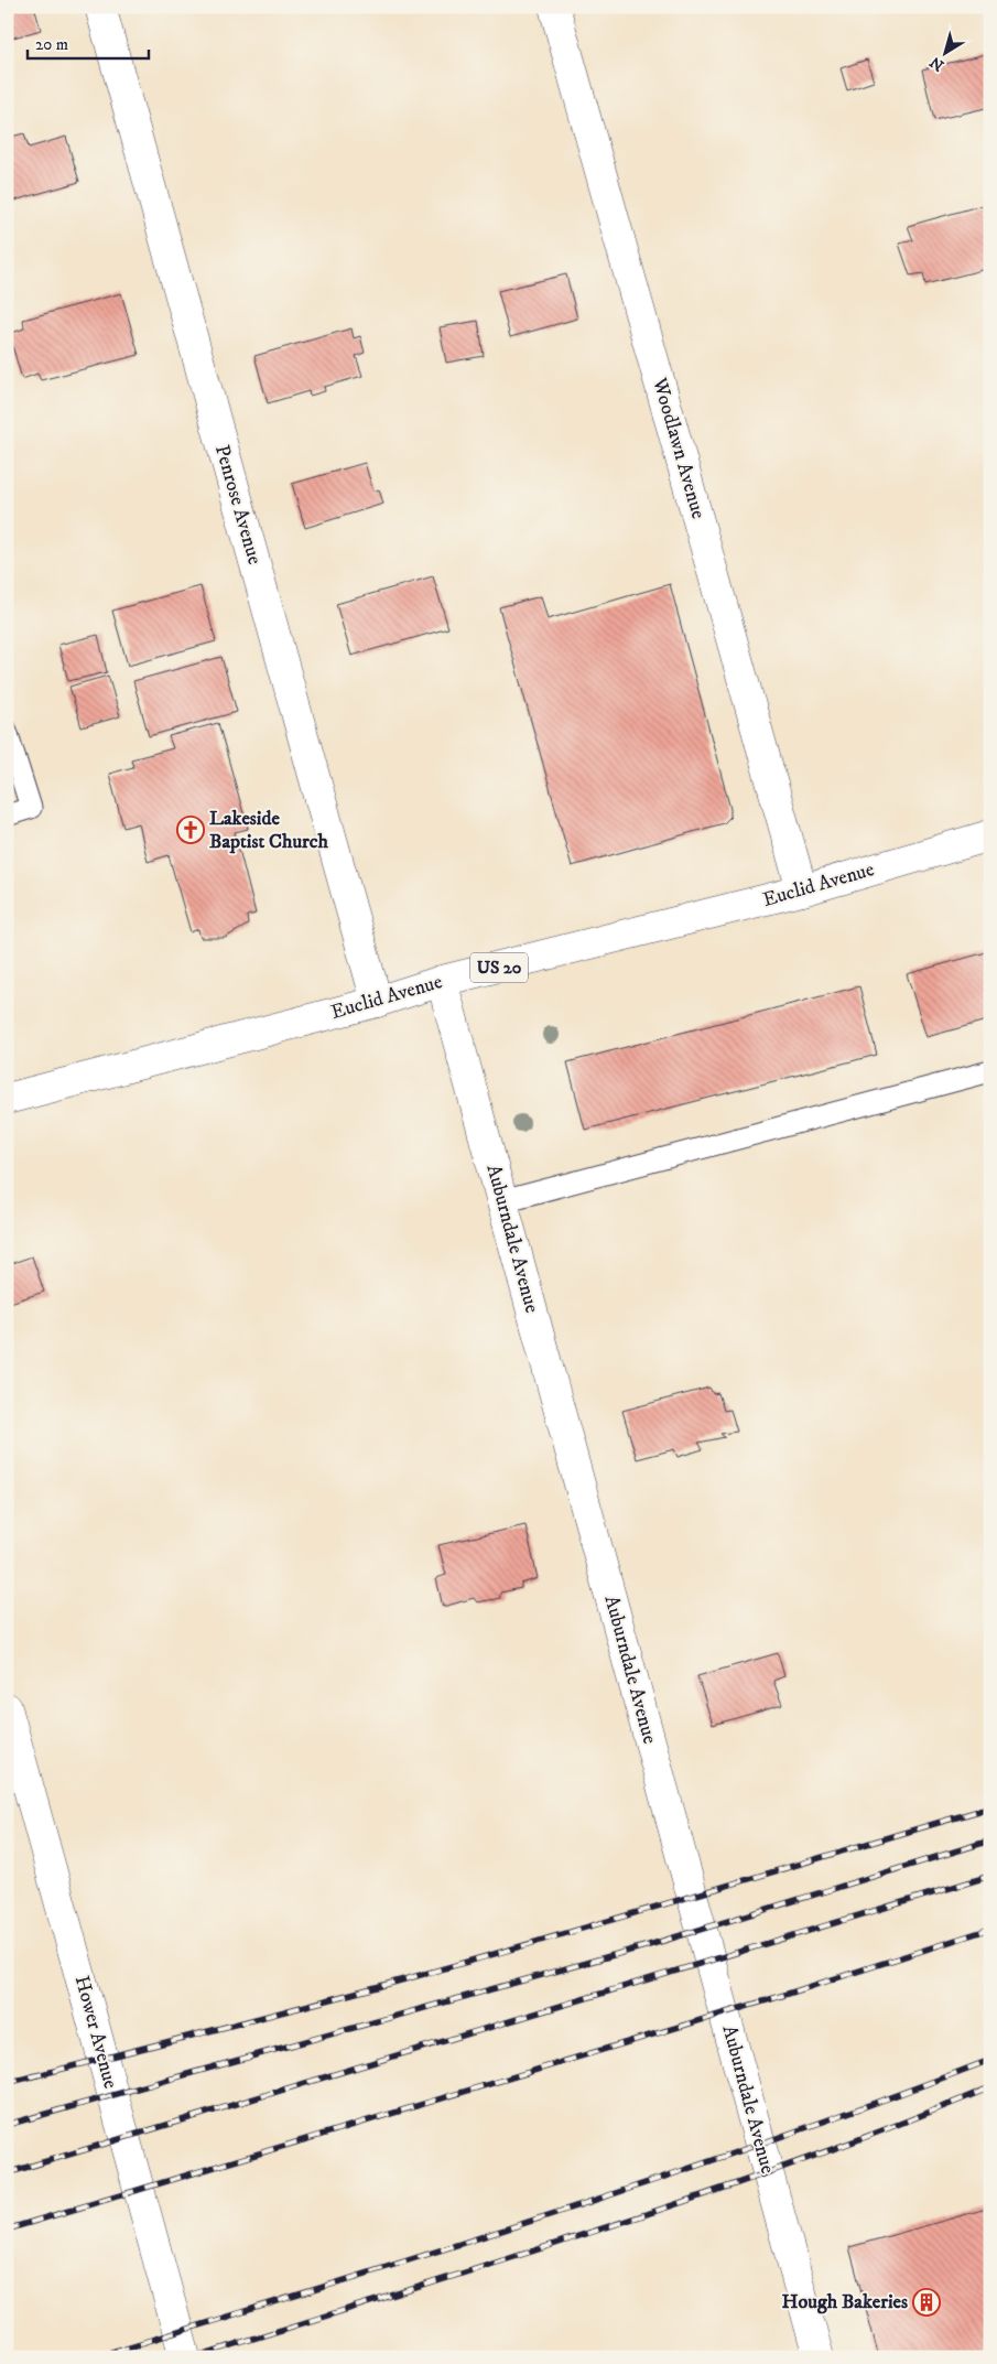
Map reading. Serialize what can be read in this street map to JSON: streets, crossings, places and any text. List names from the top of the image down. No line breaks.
{"streets":{"street":["Woodlawn Avenue","Penrose Avenue","Euclid Avenue","US 20","Auburndale Avenue","Hower Avenue"]},"crossings":[["Woodlawn Avenue","Euclid Avenue"],["Penrose Avenue","Euclid Avenue"],["Euclid Avenue","Auburndale Avenue"]],"places":{"church":["Lakeside Baptist Church"],"building":["Hough Bakeries"]},"scale_bar":"20 m","north":"bottom left"}
